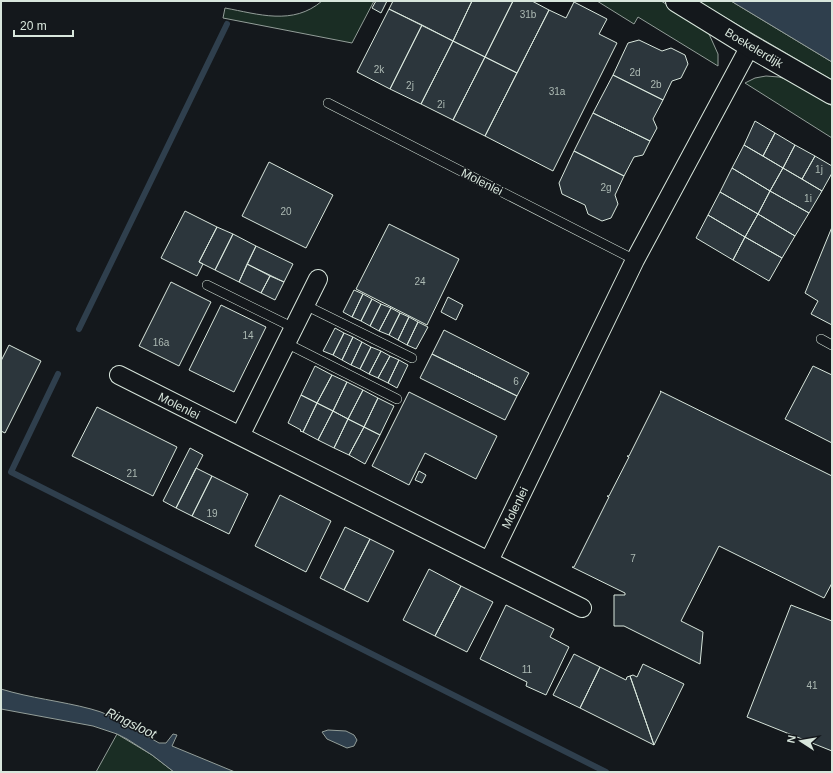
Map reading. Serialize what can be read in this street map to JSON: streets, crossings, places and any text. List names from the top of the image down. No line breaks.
{"streets":{"street":["Boekelerdijk","Molenlei"]},"crossings":[["Boekelerdijk","Molenlei"]],"water":["Ringsloot"],"house_numbers":["31b","2k","2d","2b","2j","31a","2i","1j","2g","1i","20","24","14","16a","6","21","19","7","11","41"],"scale_bar":"20 m","north":"left"}
